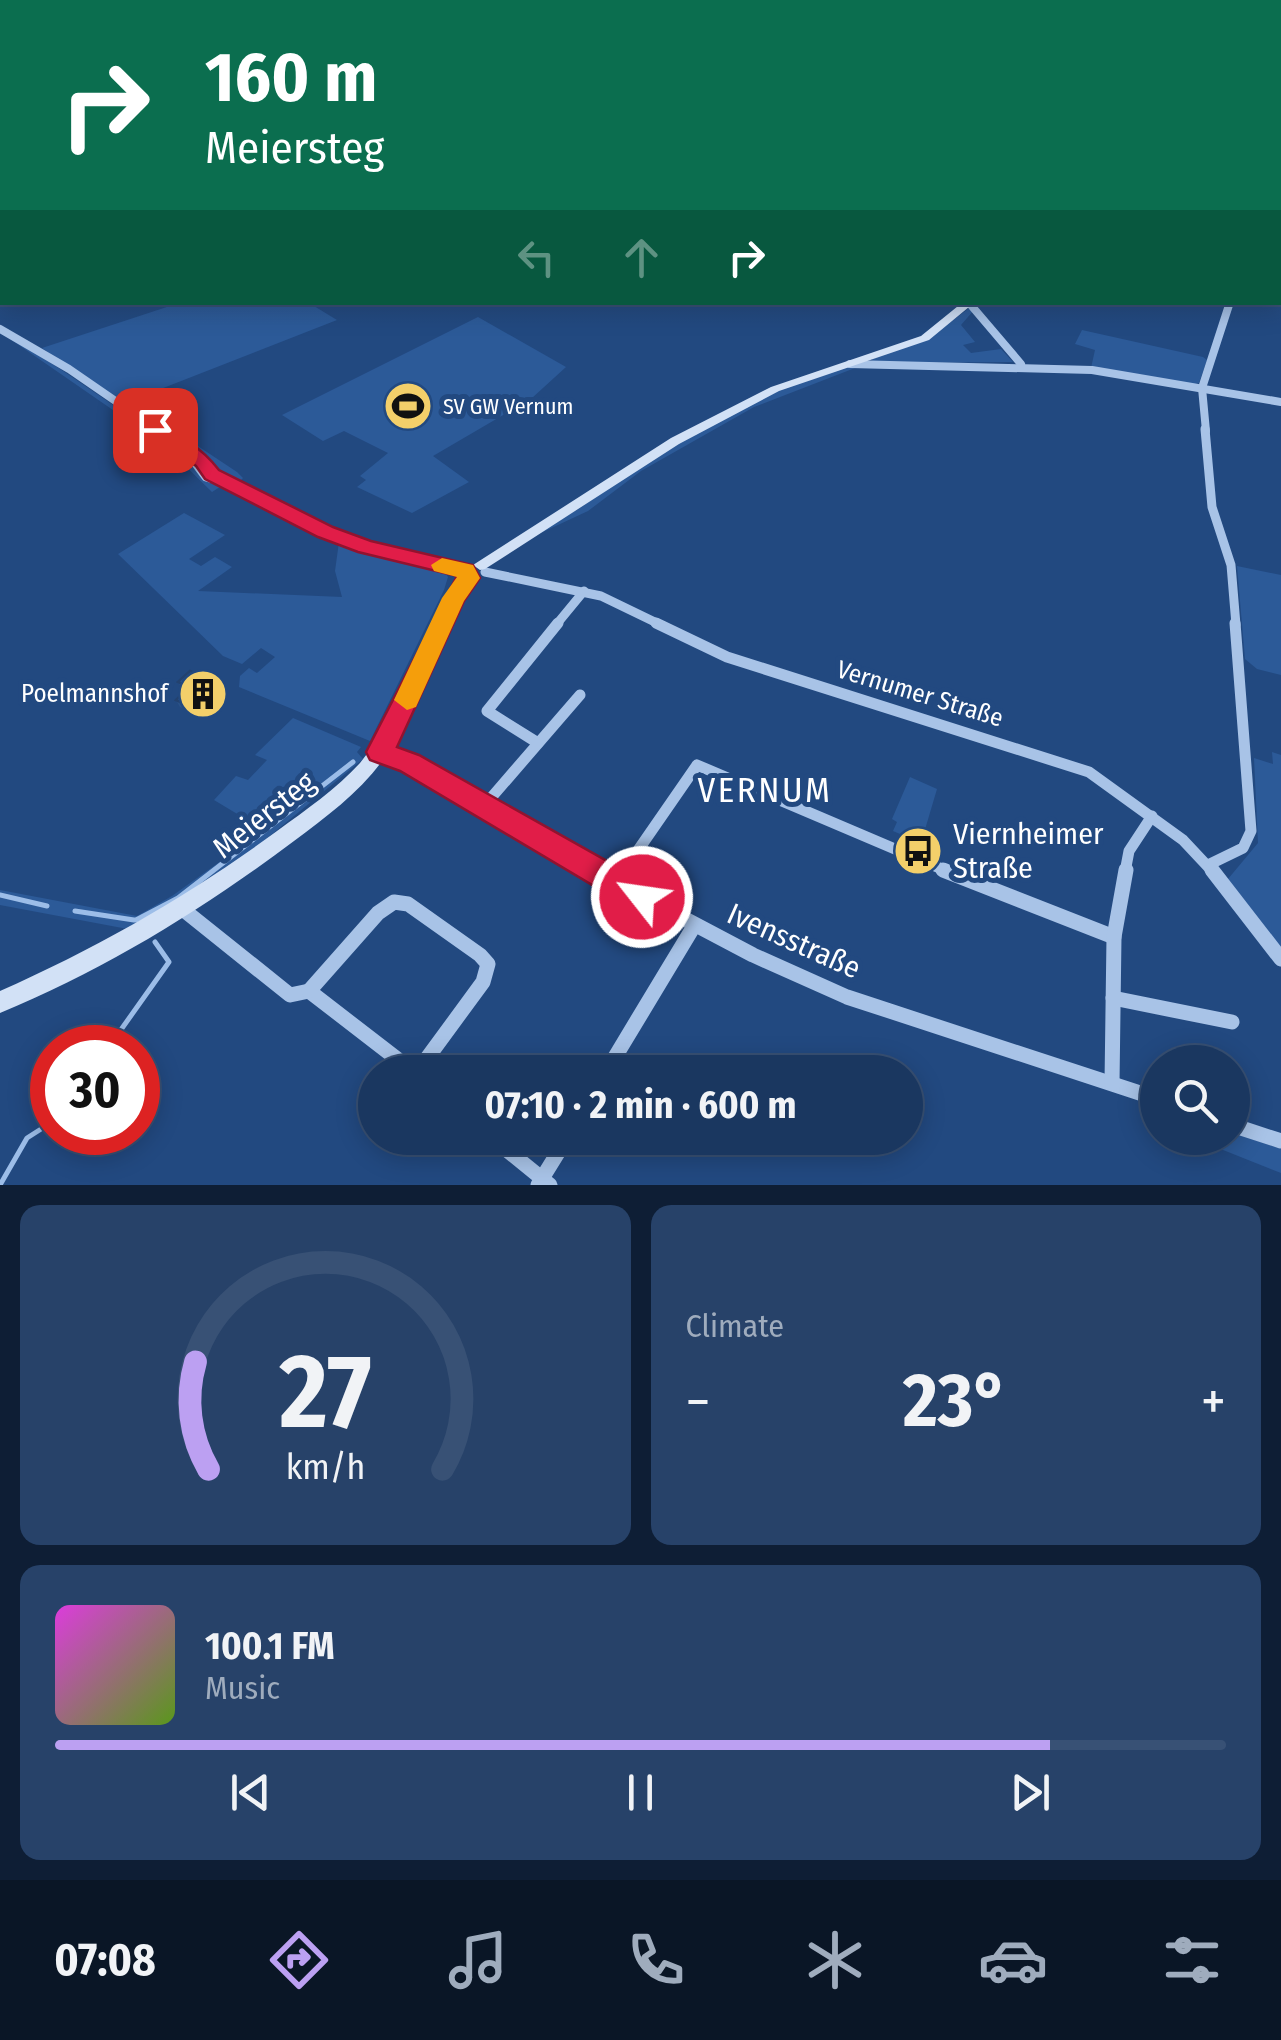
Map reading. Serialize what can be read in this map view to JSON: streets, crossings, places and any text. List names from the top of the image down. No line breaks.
{"streets":{"street":["Vernumer Straße","Meiersteg","Ivensstraße"]},"crossings":[["Vernumer Straße","Meiersteg"],["Meiersteg","Ivensstraße"]],"districts":["VERNUM"],"places":{"sports":["SV GW Vernum"],"building":["Poelmannshof"],"bus stop":["Viernheimer Straße"]},"page":{"turn":["160 m","Meiersteg"],"limit":"30","trip":"07:10 · 2 min · 600 m","tile":"Climate","heat":["−","23°","+"],"song":["100.1 FM","Music"],"tabs":"07:08","gauge":["27","km/h"]}}
